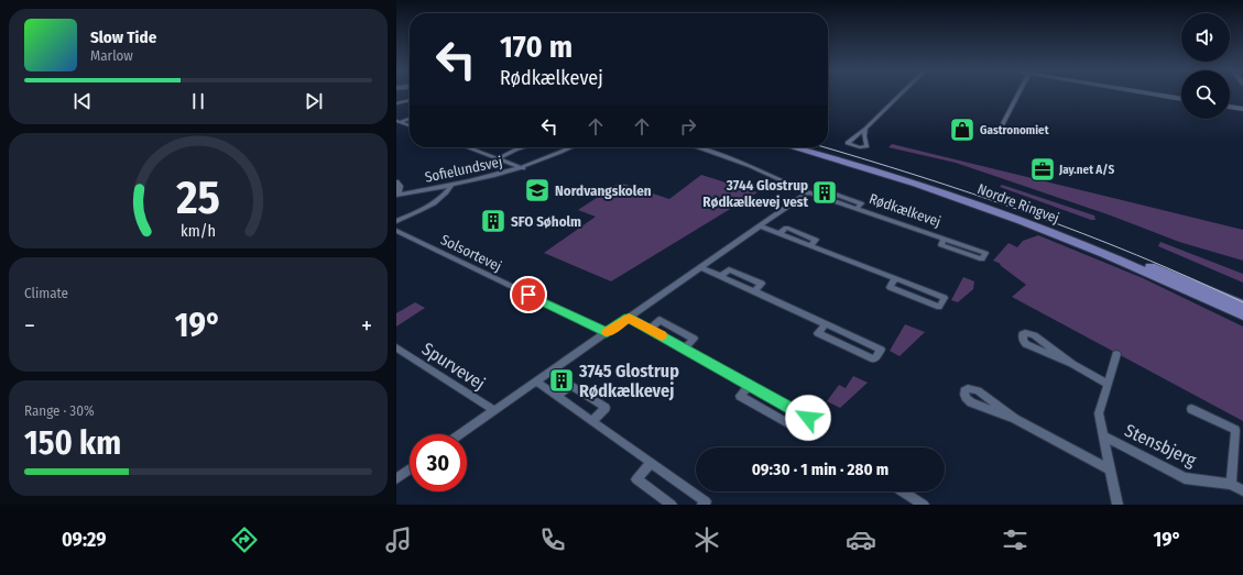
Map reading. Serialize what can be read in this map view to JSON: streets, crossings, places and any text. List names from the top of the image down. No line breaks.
{"streets":{"main road":["Nordre Ringvej"],"street":["Sofielundsvej","Rødkælkevej","Solsortevej","Spurvevej","Stensbjerg"]},"places":{"shop":["Gastronomiet"],"office":["Jay.net A/S"],"school or university":["Nordvangskolen"],"building":["3744 Glostrup Rødkælkevej vest","SFO Søholm","3745 Glostrup Rødkælkevej"]},"page":{"turn":["170 m","Rødkælkevej"],"song":["Slow Tide","Marlow"],"tile":["Climate",["Range · 30%","150 km"]],"heat":["−","19°","+"],"limit":"30","trip":"09:30 · 1 min · 280 m","tabs":["09:29","19°"],"gauge":["25","km/h"]}}
